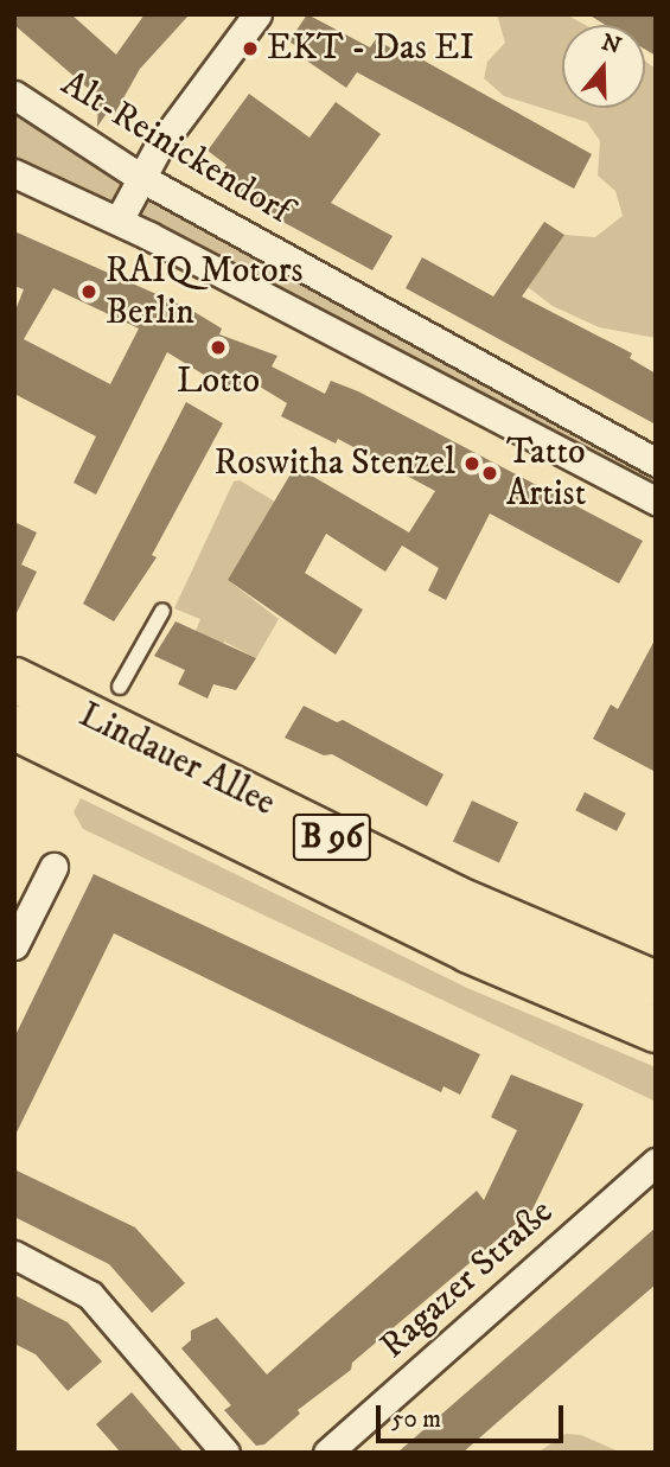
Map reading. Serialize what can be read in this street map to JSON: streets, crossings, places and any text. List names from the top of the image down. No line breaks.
{"streets":{"main road":["Lindauer Allee","B 96"],"street":["Alt-Reinickendorf","Ragazer Straße"]},"places":["EKT - Das EI","RAIQ Motors Berlin","Lotto","Roswitha Stenzel","Tatto Artist"],"scale_bar":"50 m","north":"top"}
